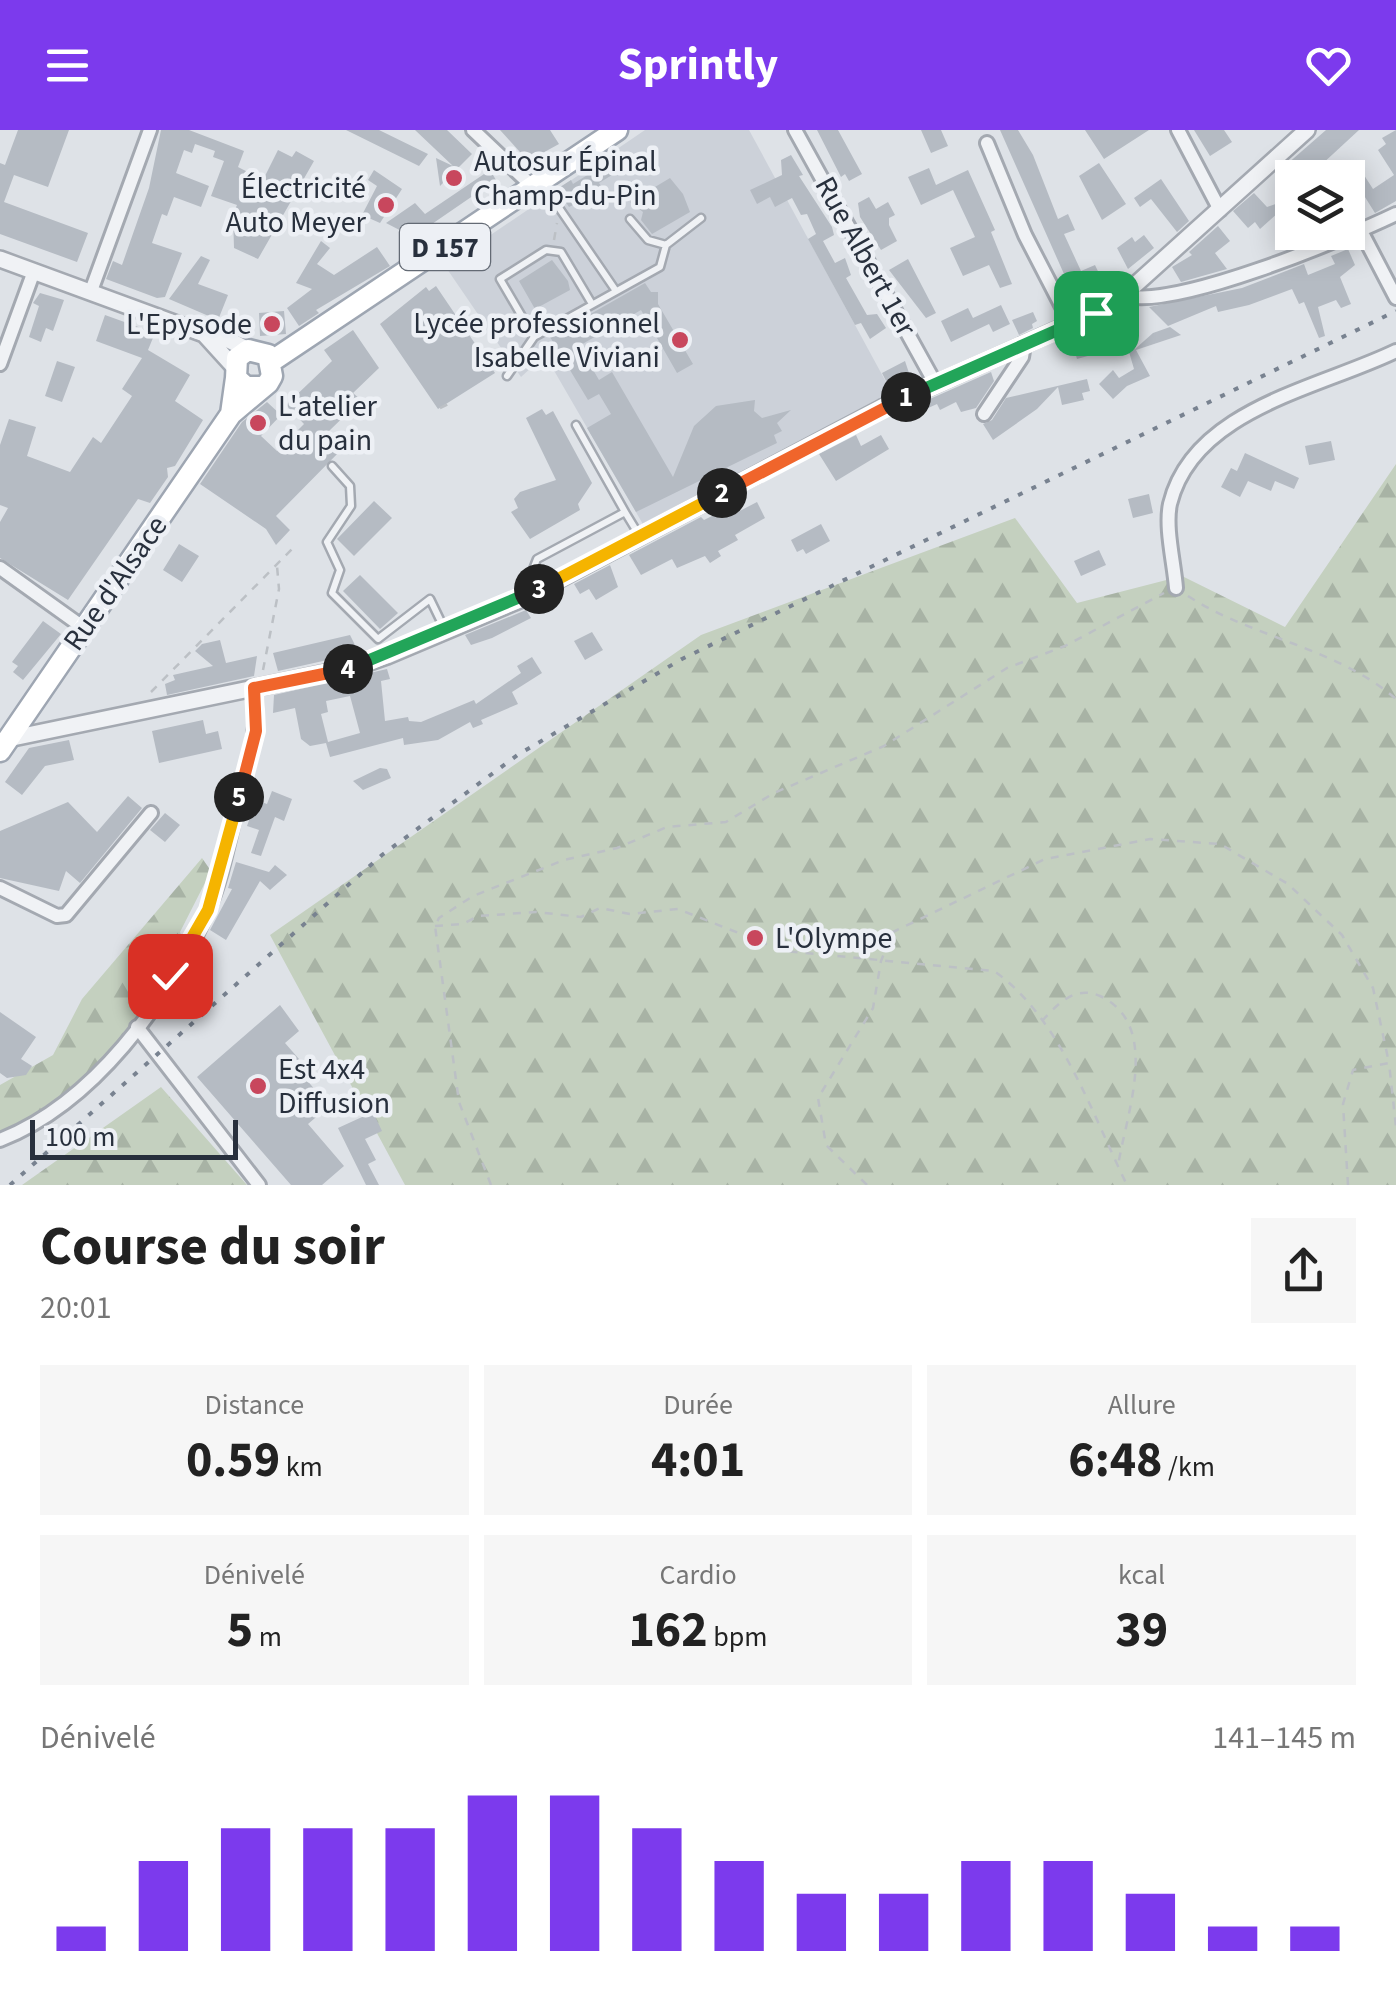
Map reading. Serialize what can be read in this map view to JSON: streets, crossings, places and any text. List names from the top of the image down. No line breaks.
{"streets":{"main road":["D 157","Rue d'Alsace"],"street":["Rue Albert 1er"]},"crossings":[["D 157","Rue d'Alsace"]],"places":["Autosur Épinal Champ-du-Pin","Électricité Auto Meyer","L'Epysode","Lycée professionnel Isabelle Viviani","L'atelier du pain","L'Olympe","Est 4x4 Diffusion"],"scale_bar":"100 m","page":{"header":"Sprintly","pins":["1","2","3","4","5"],"scale":"100 m","heading":["Course du soir","20:01"],"stats":[["Distance","0.59 km"],["Durée","4:01"],["Allure","6:48 /km"],["Dénivelé","5 m"],["Cardio","162 bpm"],["kcal","39"]],"chart":["Dénivelé","141–145 m"]}}
